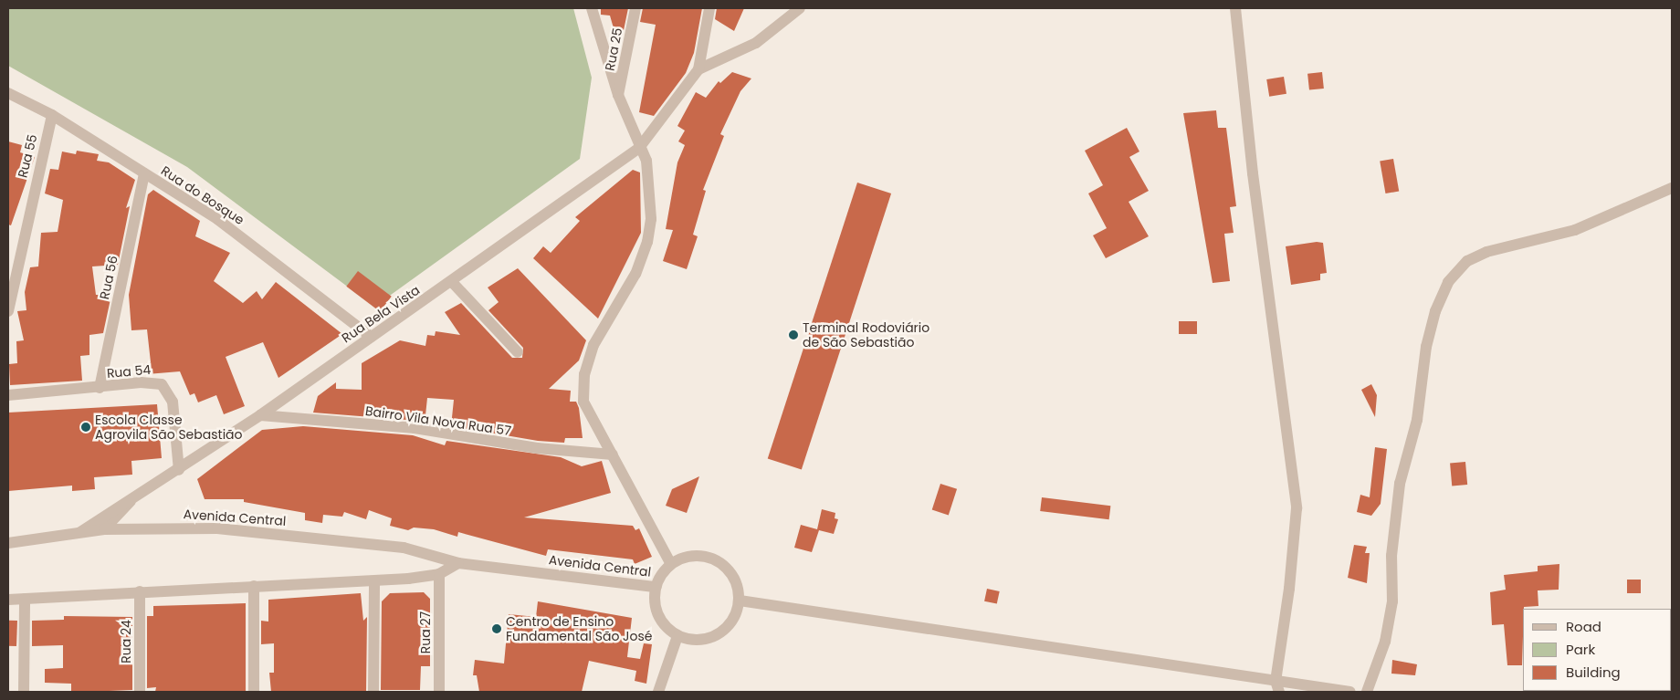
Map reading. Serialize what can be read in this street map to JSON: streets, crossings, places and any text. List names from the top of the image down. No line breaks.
{"streets":{"street":["Rua 25","Rua 55","Rua do Bosque","Rua 56","Rua Bela Vista","Rua 54","Bairro Vila Nova Rua 57","Avenida Central","Rua 27","Rua 24"]},"crossings":[["Rua 55","Rua do Bosque"],["Rua do Bosque","Rua 56"],["Rua do Bosque","Rua Bela Vista"],["Rua 56","Rua 54"],["Rua Bela Vista","Rua 54"],["Rua Bela Vista","Bairro Vila Nova Rua 57"]],"places":["Terminal Rodoviário de São Sebastião","Escola Classe Agrovila São Sebastião","Centro de Ensino Fundamental São José"],"legend":["Road","Park","Building"]}
